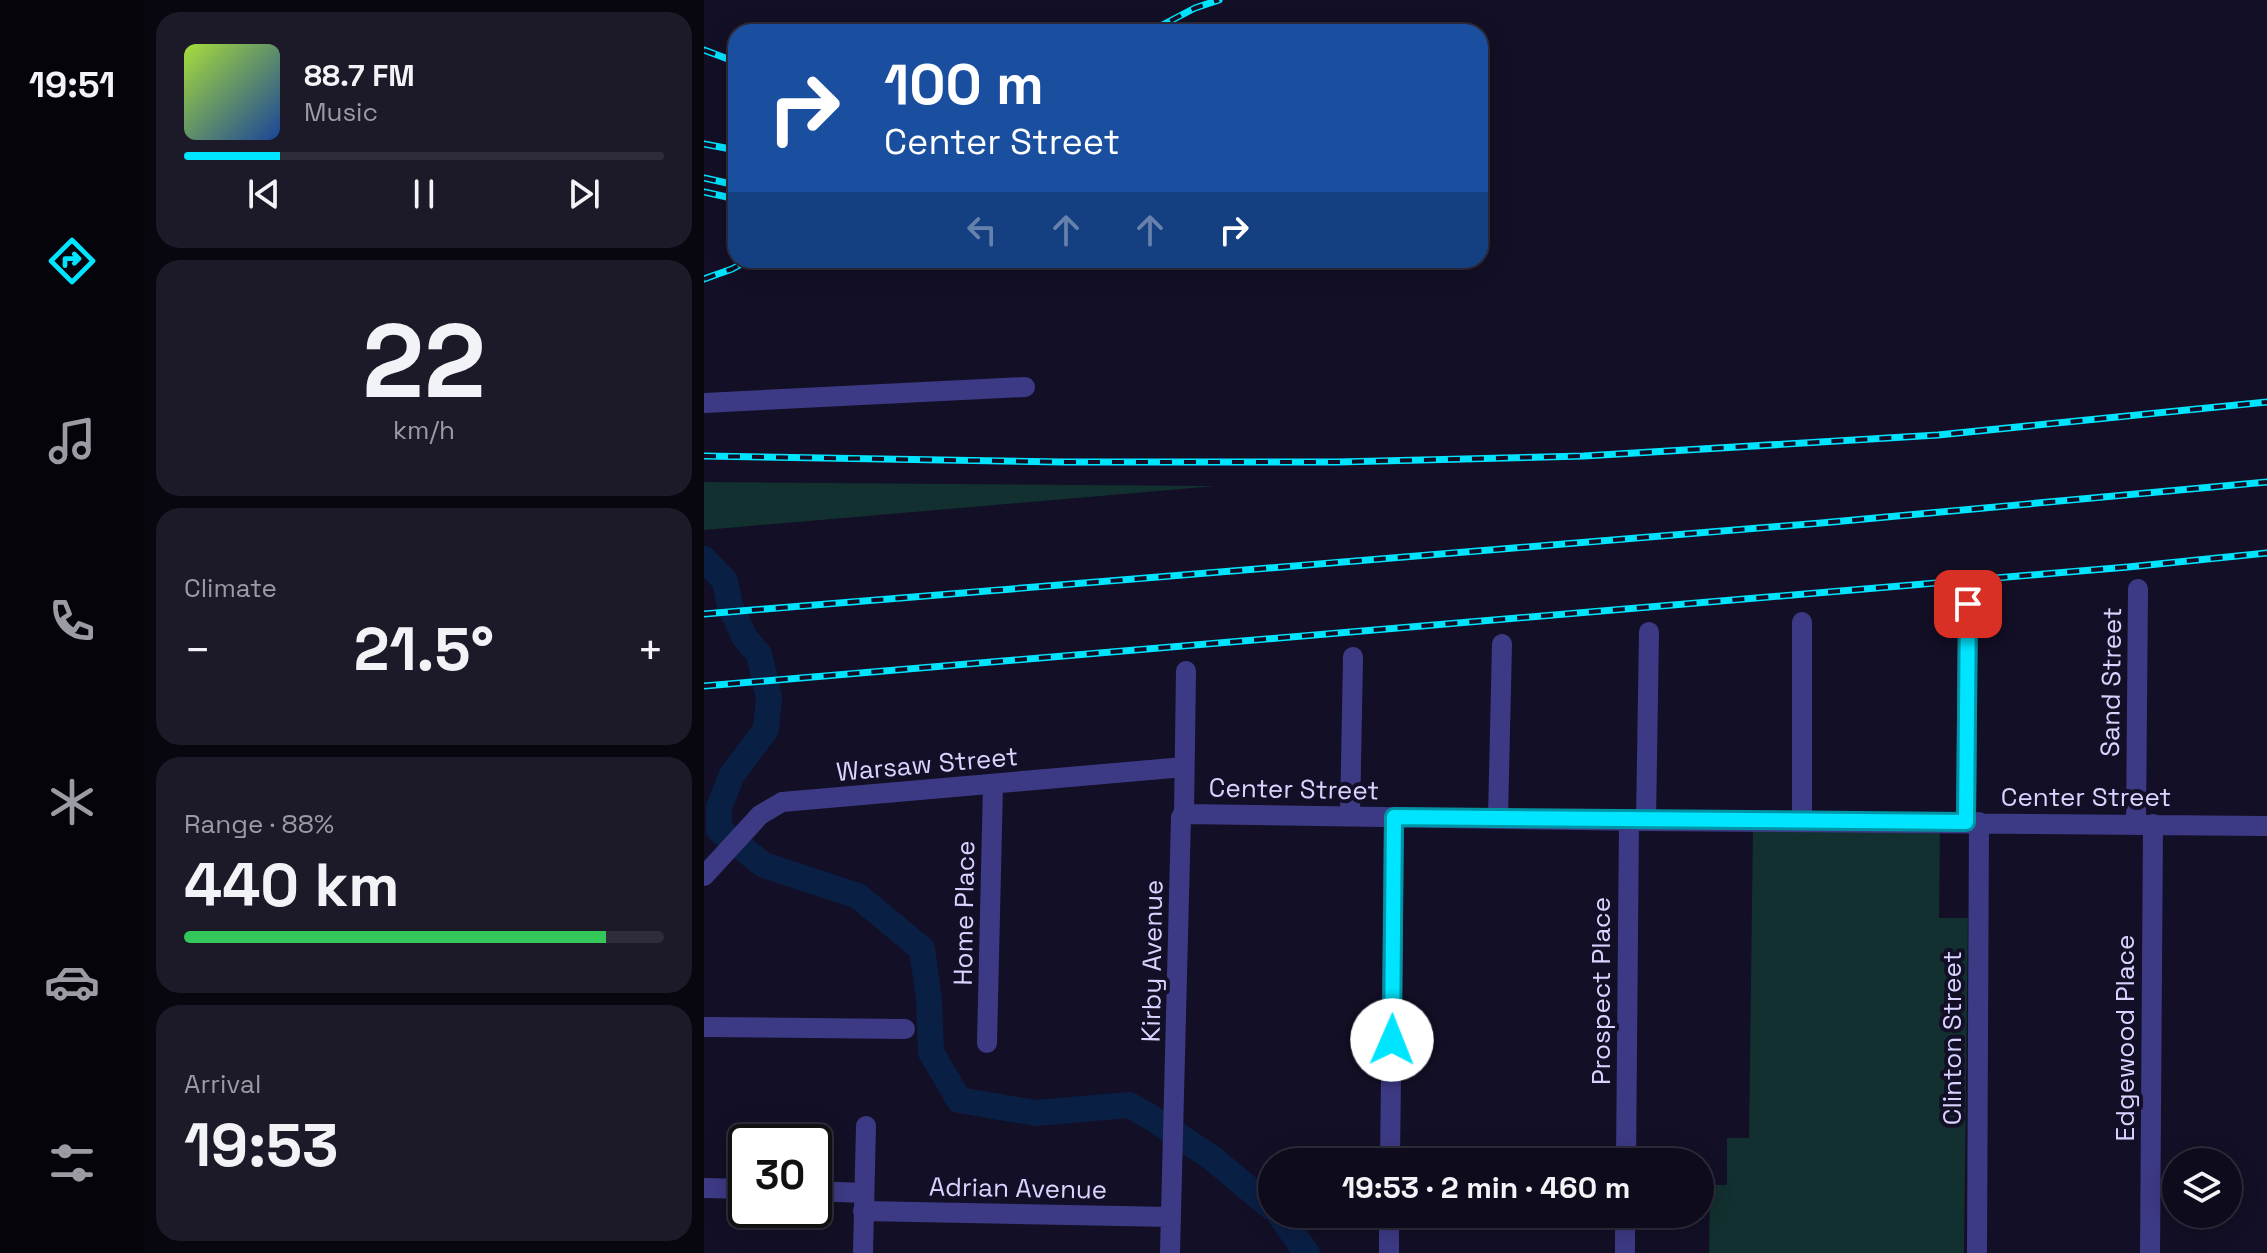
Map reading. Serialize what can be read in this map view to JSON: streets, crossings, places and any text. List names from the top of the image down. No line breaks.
{"streets":{"street":["Sand Street","Warsaw Street","Center Street","Home Place","Kirby Avenue","Prospect Place","Clinton Street","Edgewood Place","Adrian Avenue"]},"crossings":[["Sand Street","Center Street"],["Sand Street","Edgewood Place"],["Warsaw Street","Home Place"],["Warsaw Street","Kirby Avenue"],["Center Street","Kirby Avenue"],["Center Street","Prospect Place"],["Center Street","Clinton Street"],["Center Street","Edgewood Place"],["Kirby Avenue","Adrian Avenue"]],"page":{"tabs":"19:51","turn":["100 m","Center Street"],"song":["88.7 FM","Music"],"tile":[["22","km/h"],"Climate",["Range · 88%","440 km"],["Arrival","19:53"]],"heat":["−","21.5°","+"],"limit":"30","trip":"19:53 · 2 min · 460 m"}}
